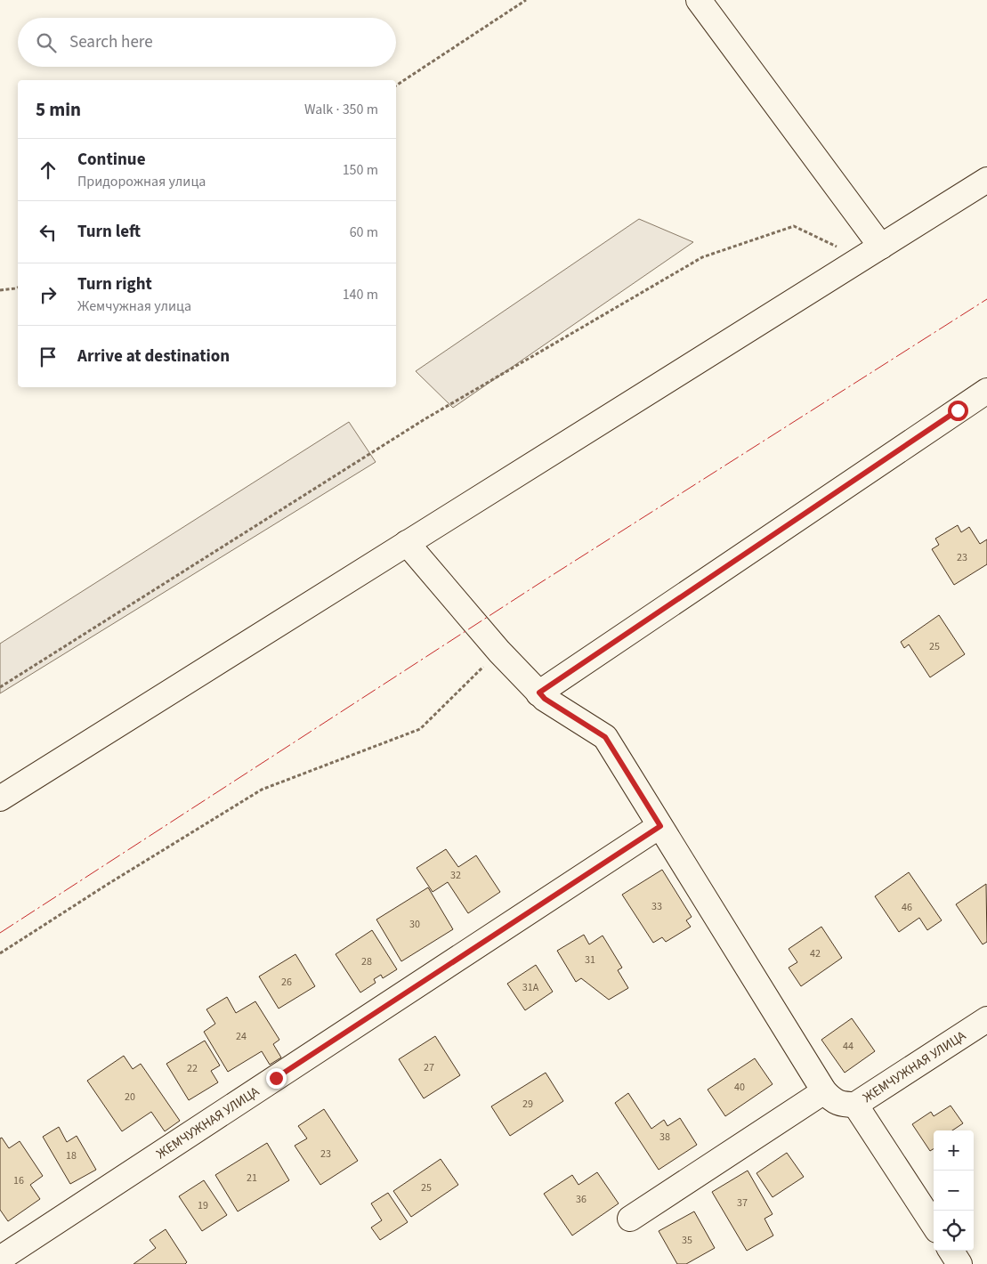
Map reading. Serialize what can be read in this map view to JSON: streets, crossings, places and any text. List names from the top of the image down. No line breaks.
{"streets":{"street":["ЖЕМЧУЖНАЯ УЛИЦА"]},"house_numbers":["23","25","32","33","46","30","42","31","28","26","31А","24","44","27","22","40","20","29","38","23","18","21","16","25","36","37","19","35"],"page":{"search":"Search here","heading":["5 min","Walk · 350 m"],"list":[["Continue","Придорожная улица","150 m"],["Turn left","60 m"],["Turn right","Жемчужная улица","140 m"],"Arrive at destination"],"map_buttons":["+","−"]}}
